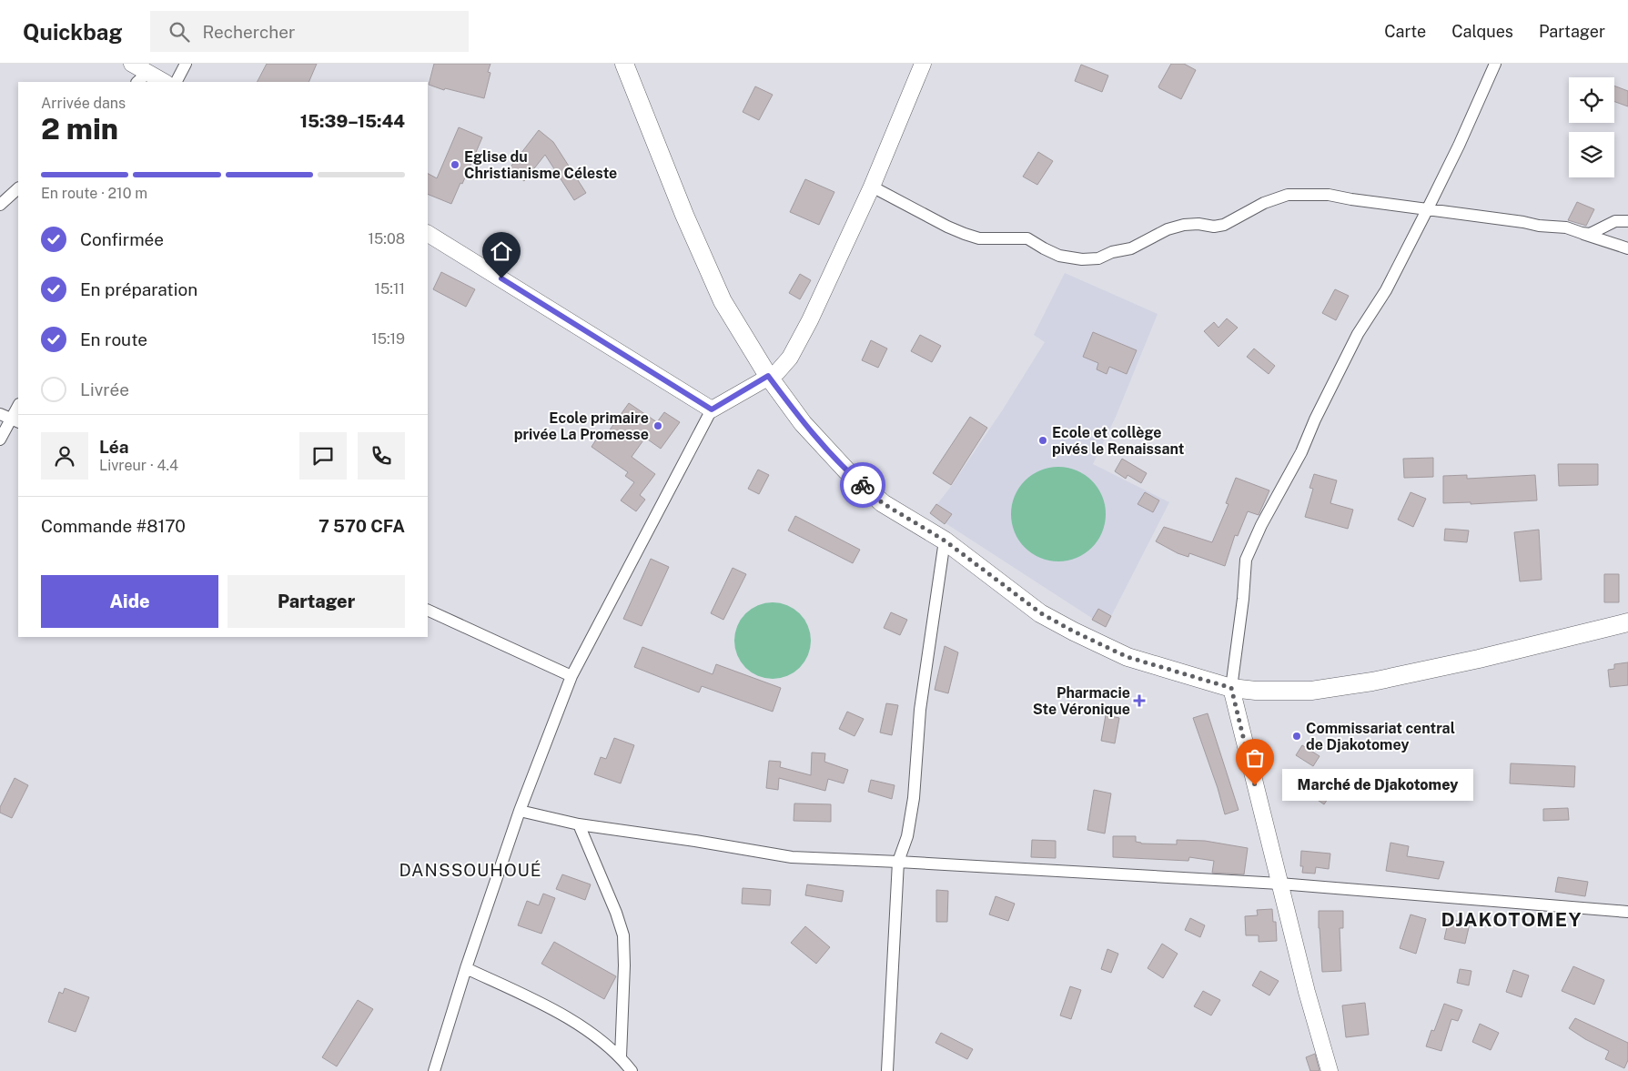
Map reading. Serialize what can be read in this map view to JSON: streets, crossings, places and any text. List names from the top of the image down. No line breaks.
{"districts":["DANSSOUHOUÉ","DJAKOTOMEY"],"places":{"other":["Eglise du Christianisme Céleste","Ecole primaire privée La Promesse","Ecole et collège pivés le Renaissant","Commissariat central de Djakotomey","Marché de Djakotomey"],"health":["Pharmacie Ste Véronique"]},"page":{"header":"Quickbag","search":"Rechercher","nav":["Carte","Calques","Partager"],"heading":["2 min","Arrivée dans","15:39–15:44"],"panel":["Léa","Livreur · 4.4","Commande #8170","7 570 CFA"],"bar":"En route · 210 m","list":[["Confirmée","15:08"],["En préparation","15:11"],["En route","15:19"],"Livrée"],"buttons":["Aide","Partager"],"bubble":"Marché de Djakotomey"}}
